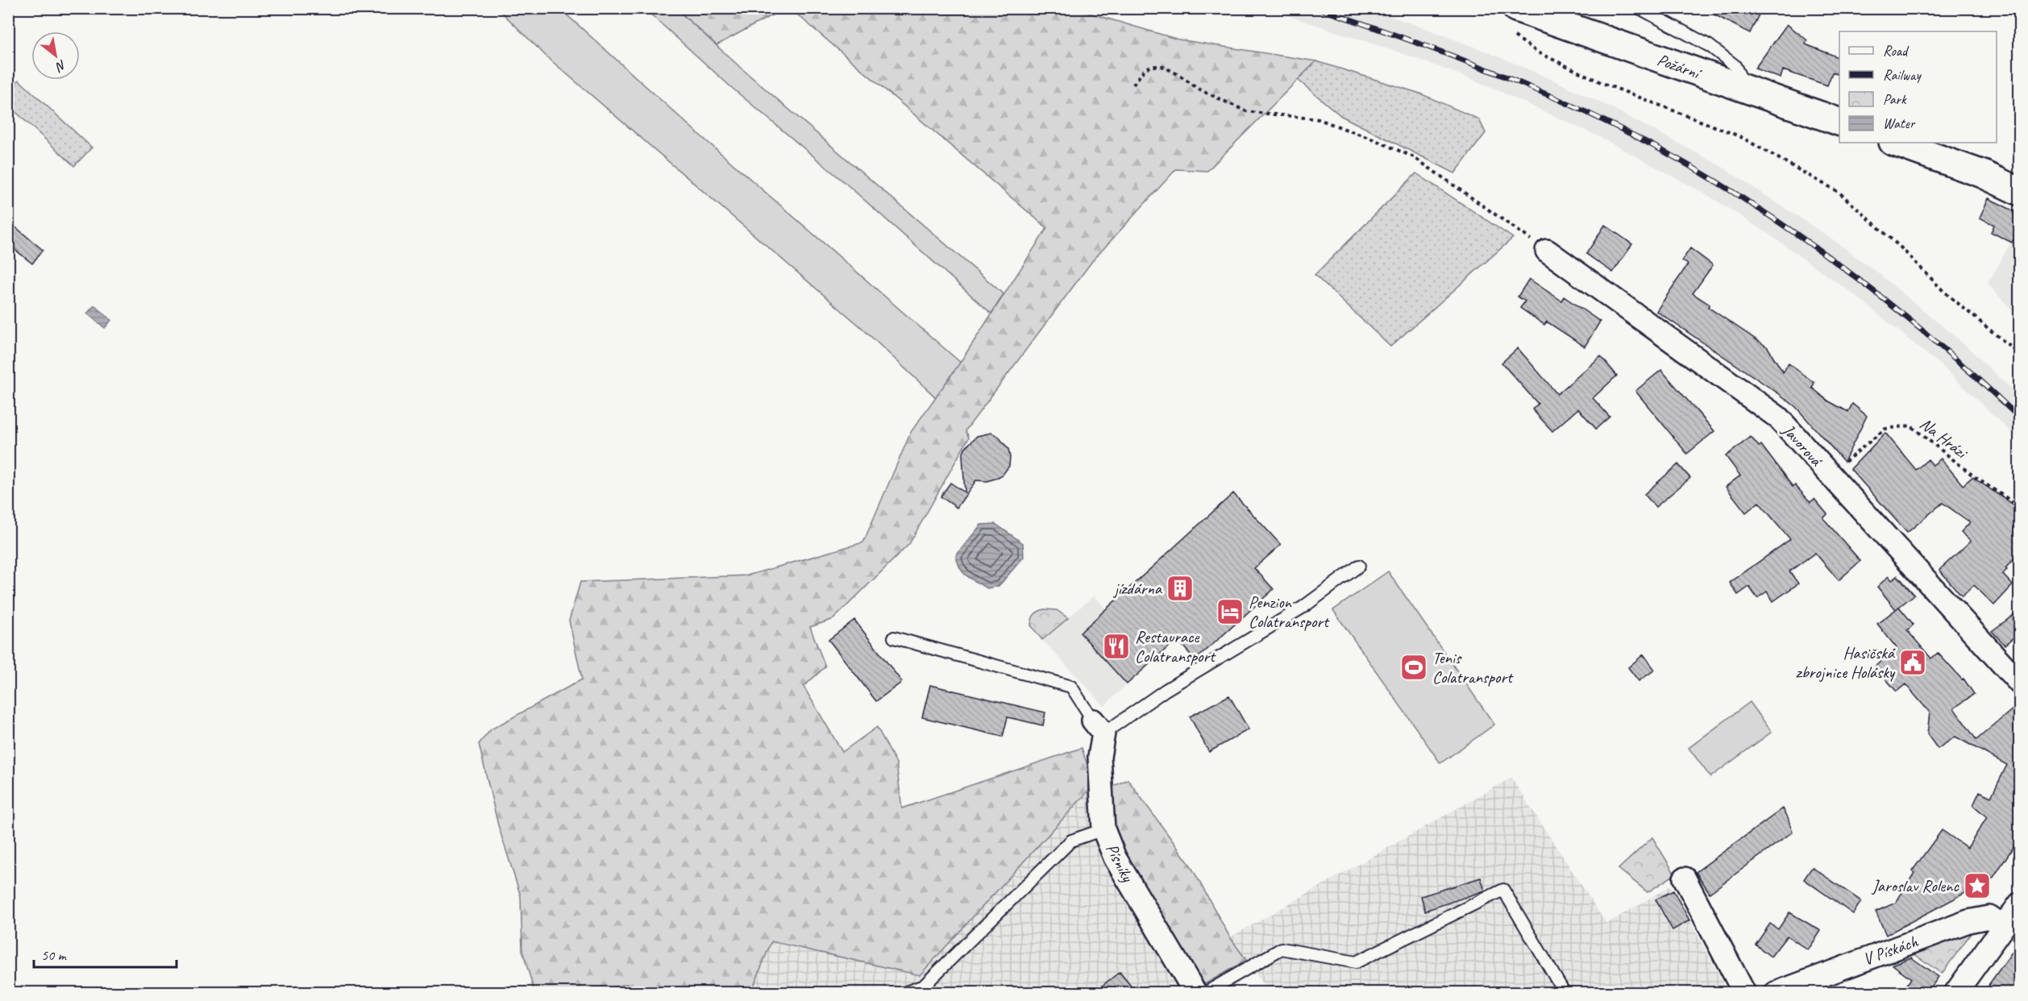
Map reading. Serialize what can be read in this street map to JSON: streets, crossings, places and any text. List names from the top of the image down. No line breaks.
{"streets":{"street":["Požární","Javorová","Písníky","V Pískách"],"path":["Na Hrázi"]},"crossings":[["Na Hrázi","Javorová"]],"places":{"building":["jízdárna"],"hotel":["Penzion Colatransport"],"restaurant":["Restaurace Colatransport"],"public building":["Hasičská zbrojnice Holásky"],"sports":["Tenis Colatransport"],"place":["Jaroslav Rolenc"]},"legend":["Road","Railway","Park","Water"],"scale_bar":"50 m","north":"bottom right"}
